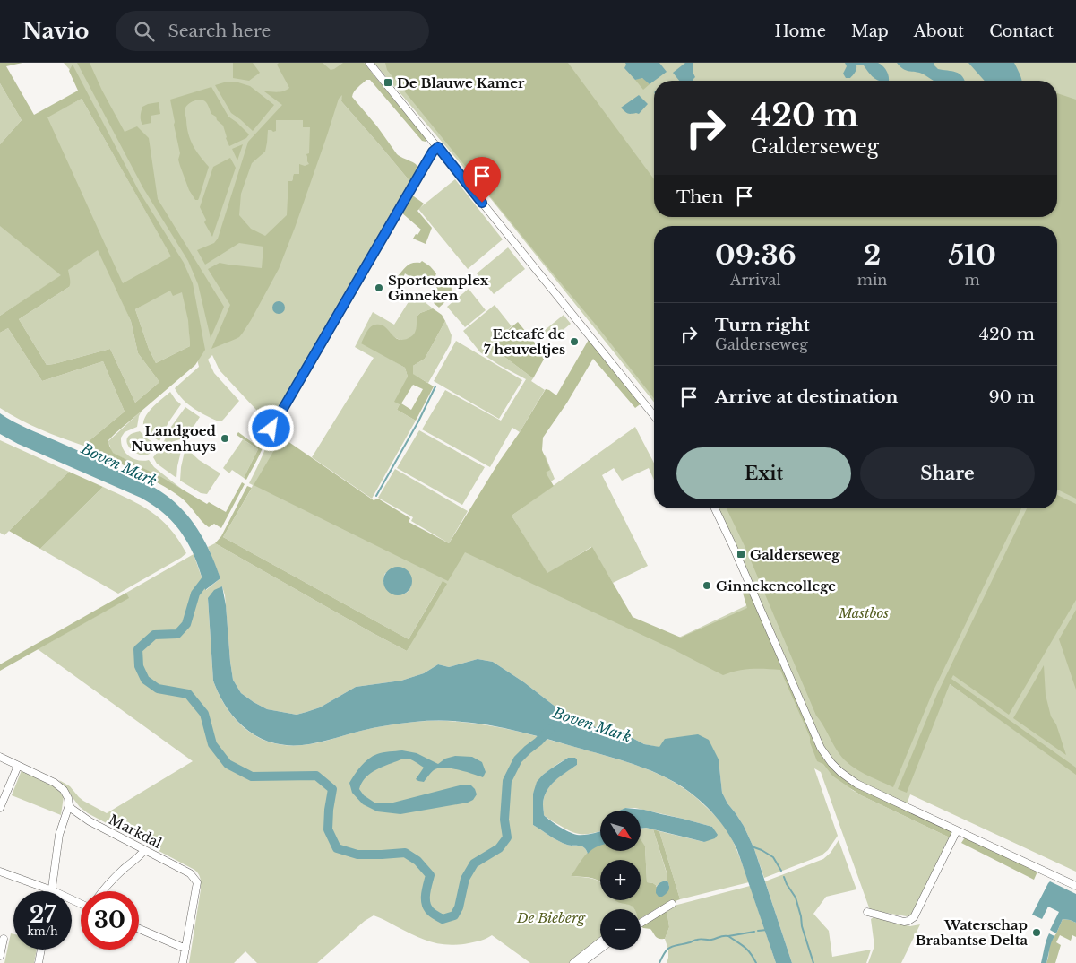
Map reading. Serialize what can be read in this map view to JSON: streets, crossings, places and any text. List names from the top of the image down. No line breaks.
{"streets":{"street":["Markdal"]},"water":["Boven Mark"],"parks":["Mastbos","De Bieberg"],"places":{"transit":["De Blauwe Kamer","Galderseweg"],"other":["Sportcomplex Ginneken","Eetcafé de 7 heuveltjes","Landgoed Nuwenhuys","Ginnekencollege","Waterschap Brabantse Delta"]},"north":"bottom right","page":{"header":"Navio","search":"Search here","nav":["Home","Map","About","Contact"],"turn":["420 m","Galderseweg"],"then":"Then","eta":["09:36","Arrival","2","min","510","m"],"list":[{"name":"Turn right","note":"Galderseweg","value":"420 m"},{"name":"Arrive at destination","value":"90 m"}],"buttons":["Exit","Share"],"map_buttons":["+","−"],"speed":"27 km/h","limit":"30"}}
